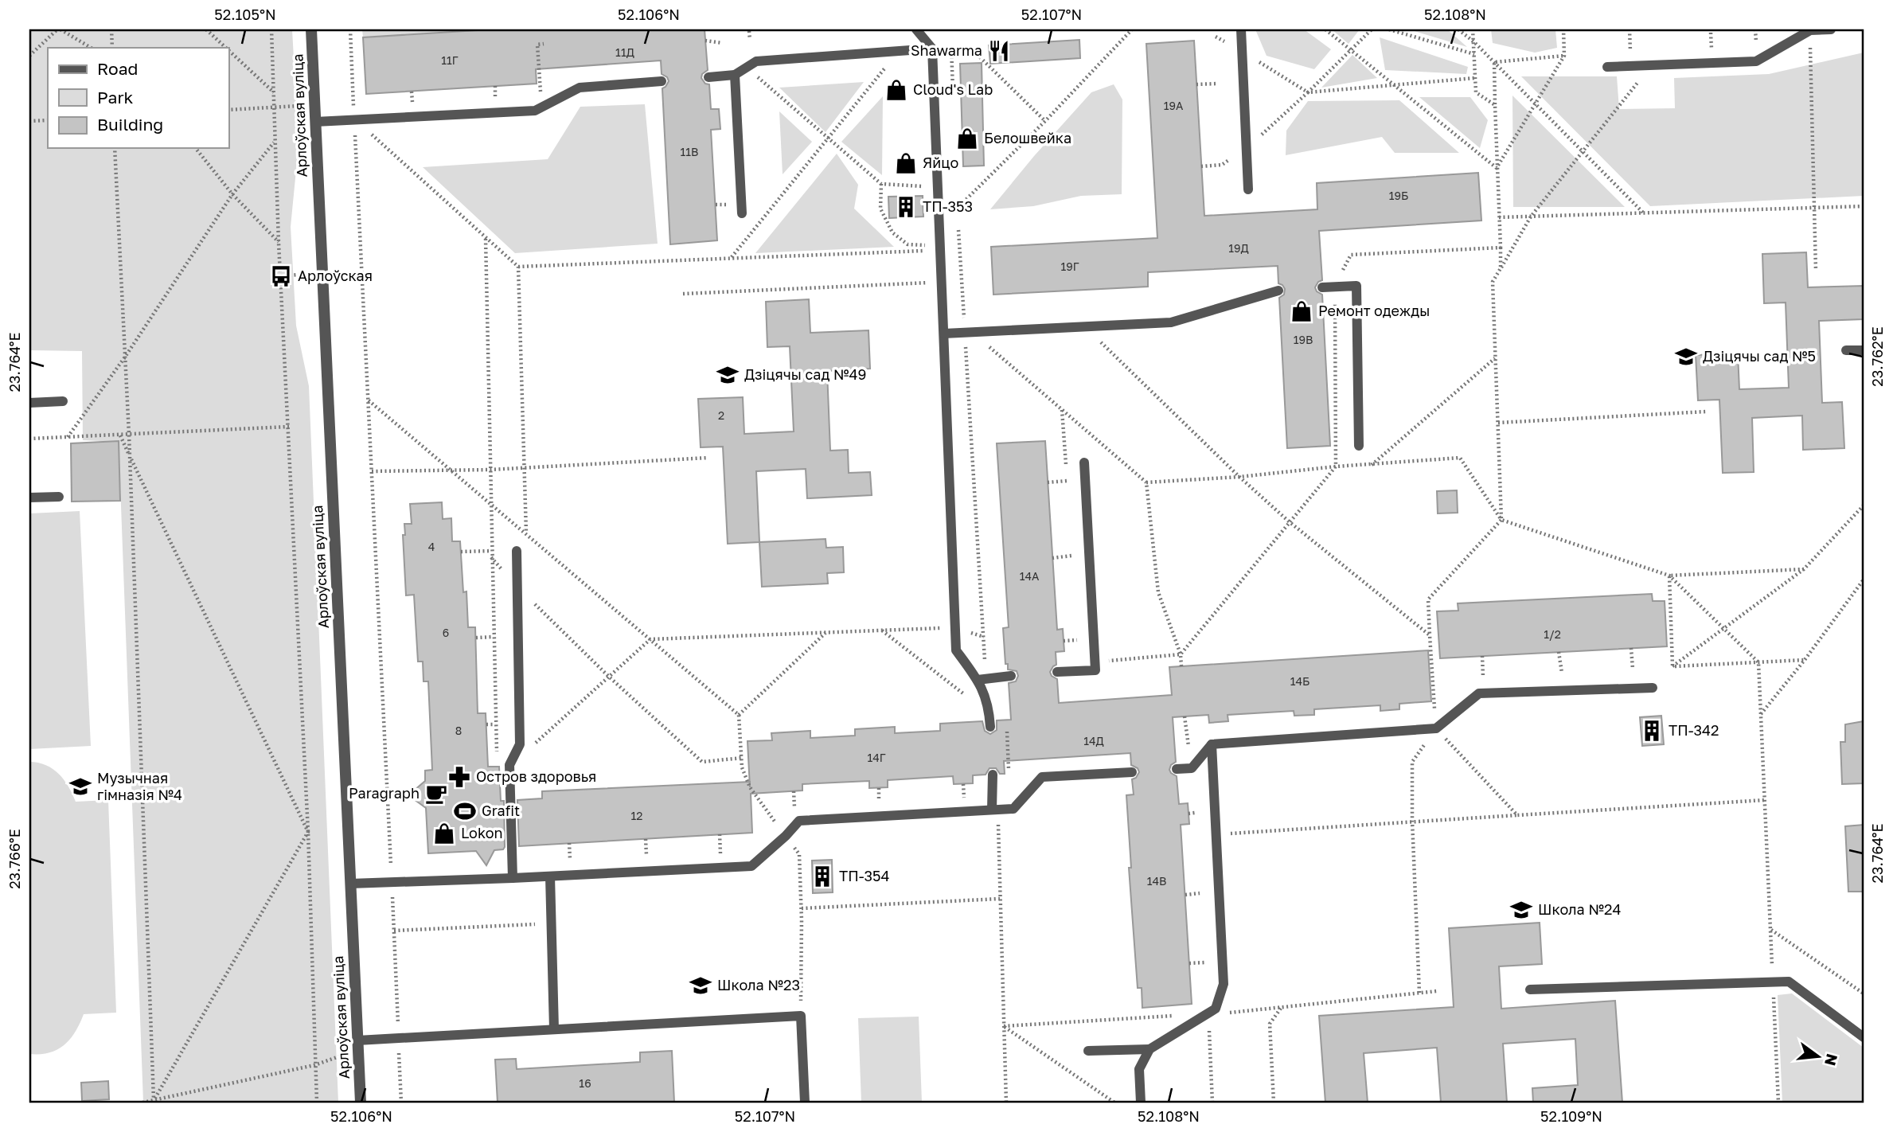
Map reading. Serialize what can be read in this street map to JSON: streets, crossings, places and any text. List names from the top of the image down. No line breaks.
{"streets":{"street":["Арлоўская вуліца"]},"places":{"restaurant":["Shawarma"],"shop":["Cloud's Lab","Белошвейка","Яйцо","Ремонт одежды","Lokon"],"building":["ТП-353","ТП-342","ТП-354"],"bus stop":["Арлоўская"],"school or university":["Дзіцячы сад №5","Дзіцячы сад №49","Музычная гімназія №4","Школа №24","Школа №23"],"pharmacy":["Остров здоровья"],"cafe":["Paragraph"],"sports":["Grafit"]},"house_numbers":["11Д","11Г","19А","11В","19Б","19Д","19Г","19В","2","4","14А","6","1/2","14Б","8","14Д","14Г","12","14В","16"],"legend":["Road","Park","Building"],"north":"right","coordinates":["52.105°N","52.106°N","52.107°N","52.108°N","23.762°E","23.764°E","23.766°E","52.109°N"]}
